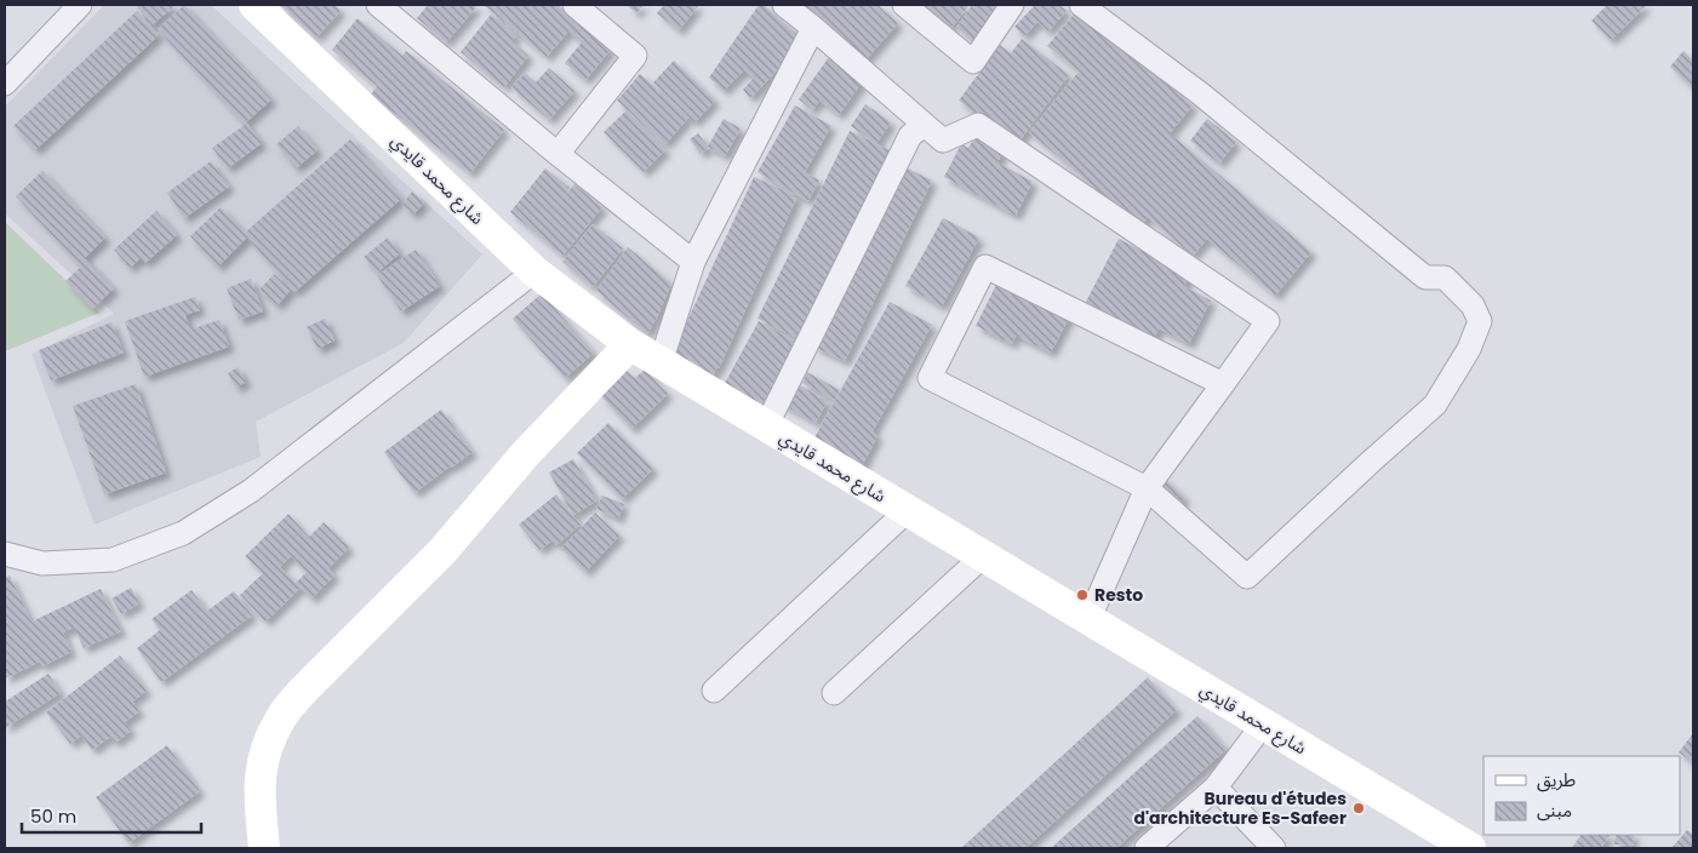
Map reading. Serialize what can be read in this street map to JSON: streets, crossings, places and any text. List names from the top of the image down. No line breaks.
{"streets":{"main road":["شارع محمد قايدي"]},"places":["Resto","Bureau d'études d'architecture Es-Safeer"],"legend":["طريق","مبنى"],"scale_bar":"50 m"}
